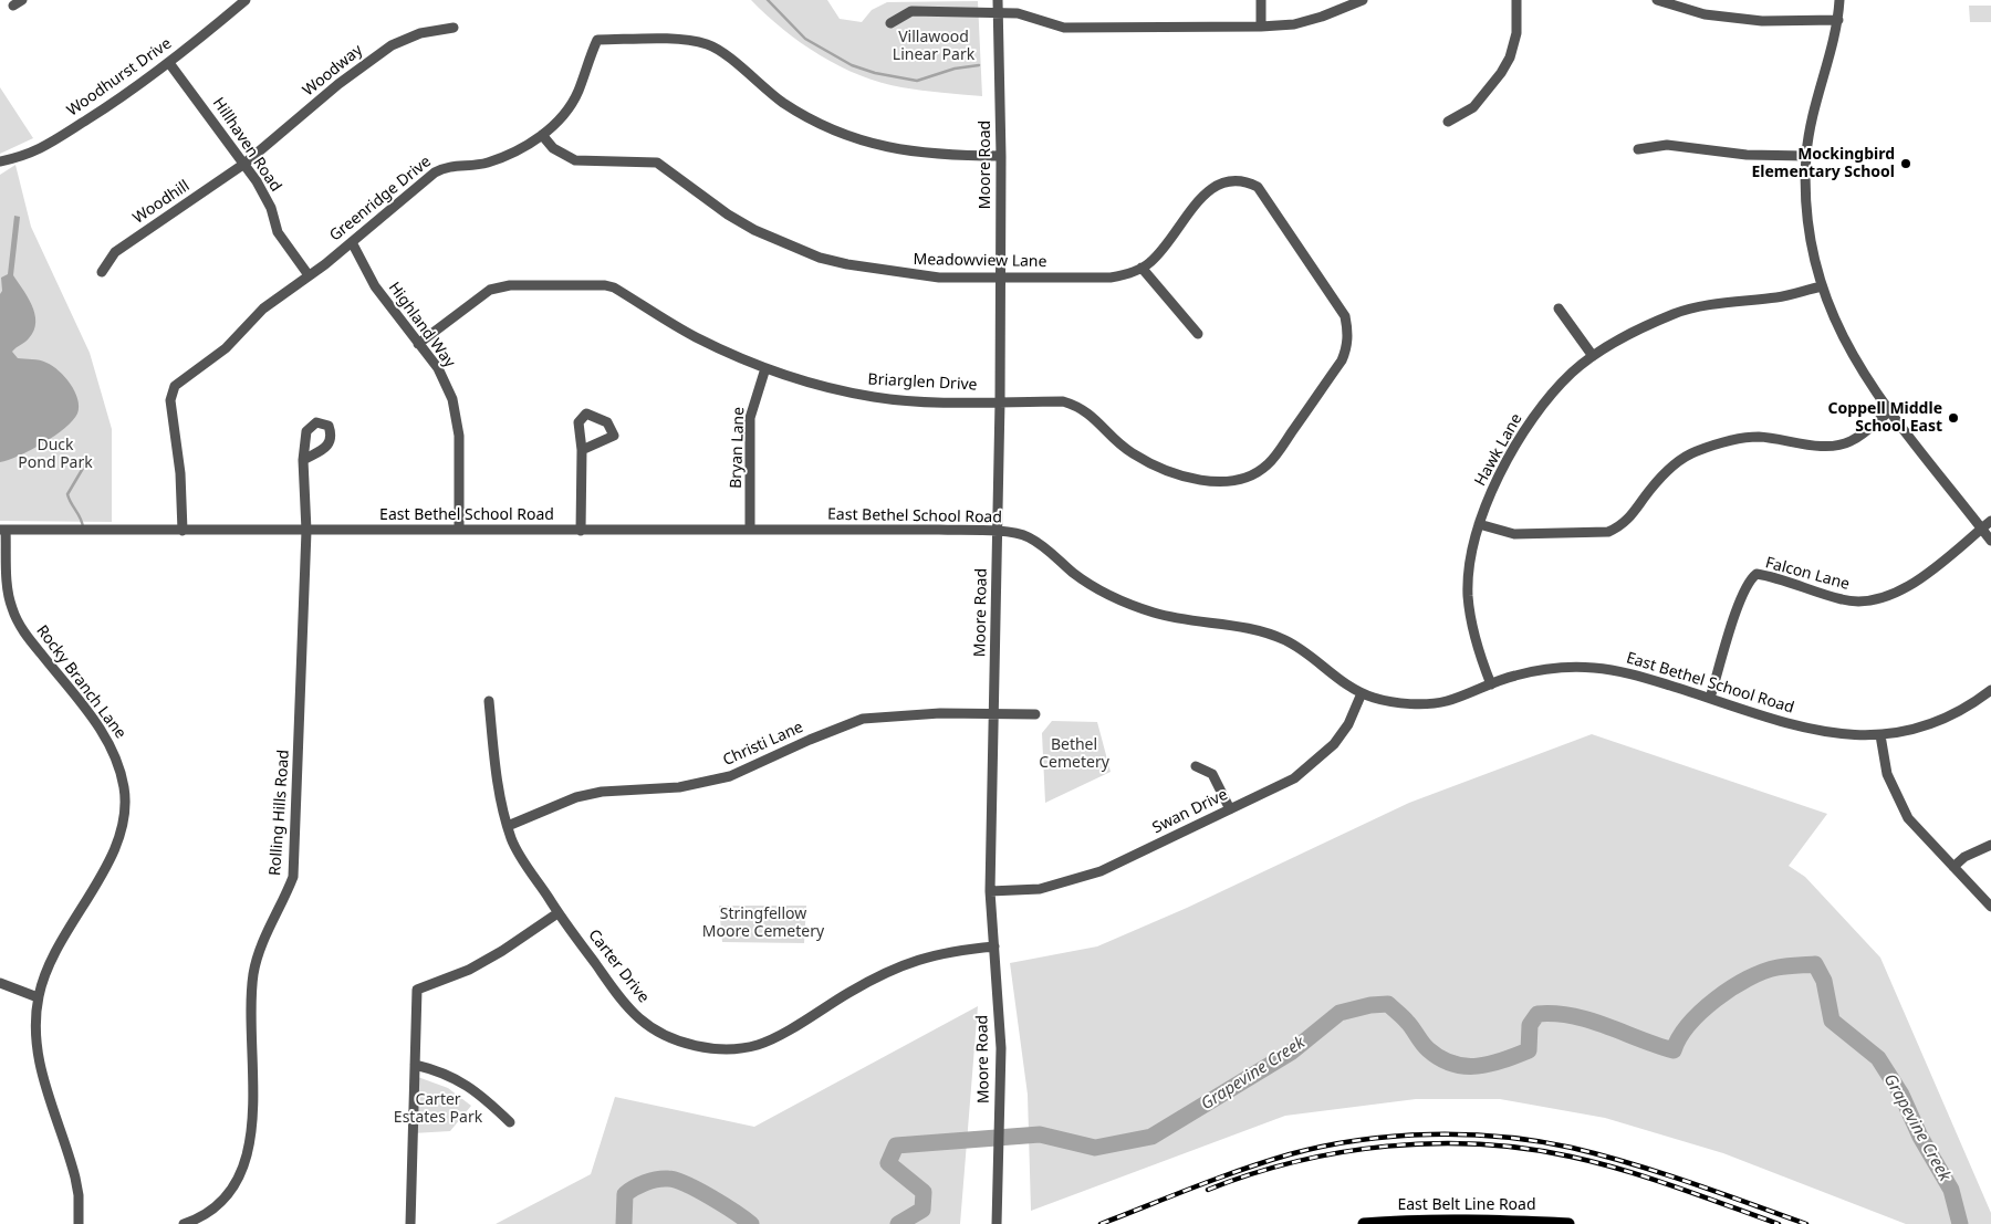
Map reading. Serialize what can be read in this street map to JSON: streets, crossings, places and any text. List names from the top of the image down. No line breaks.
{"streets":{"main road":["East Belt Line Road"],"street":["Woodway","Woodhurst Drive","Hillhaven Road","Moore Road","Greenridge Drive","Woodhill","Meadowview Lane","Highland Way","Briarglen Drive","Bryan Lane","Hawk Lane","East Bethel School Road","Falcon Lane","Rocky Branch Lane","Christi Lane","Swan Drive","Rolling Hills Road","Carter Drive"]},"crossings":[["Woodway","Hillhaven Road"],["Woodway","Woodhill"],["Woodhurst Drive","Hillhaven Road"],["Hillhaven Road","Greenridge Drive"],["Hillhaven Road","Woodhill"],["Moore Road","Greenridge Drive"],["Moore Road","Meadowview Lane"],["Moore Road","Briarglen Drive"],["Moore Road","East Bethel School Road"],["Moore Road","Christi Lane"],["Moore Road","Swan Drive"],["Moore Road","Carter Drive"],["Greenridge Drive","Meadowview Lane"],["Greenridge Drive","Highland Way"],["Greenridge Drive","East Bethel School Road"],["Meadowview Lane","Briarglen Drive"],["Highland Way","Briarglen Drive"],["Highland Way","East Bethel School Road"],["Briarglen Drive","Bryan Lane"],["Bryan Lane","East Bethel School Road"],["Hawk Lane","East Bethel School Road"],["East Bethel School Road","Falcon Lane"],["East Bethel School Road","Rocky Branch Lane"],["East Bethel School Road","Swan Drive"],["East Bethel School Road","Rolling Hills Road"],["Christi Lane","Carter Drive"]],"water":["Grapevine Creek"],"parks":["Villawood Linear Park","Duck Pond Park","Bethel Cemetery","Stringfellow Moore Cemetery","Carter Estates Park"],"places":["Mockingbird Elementary School","Coppell Middle School East"]}
